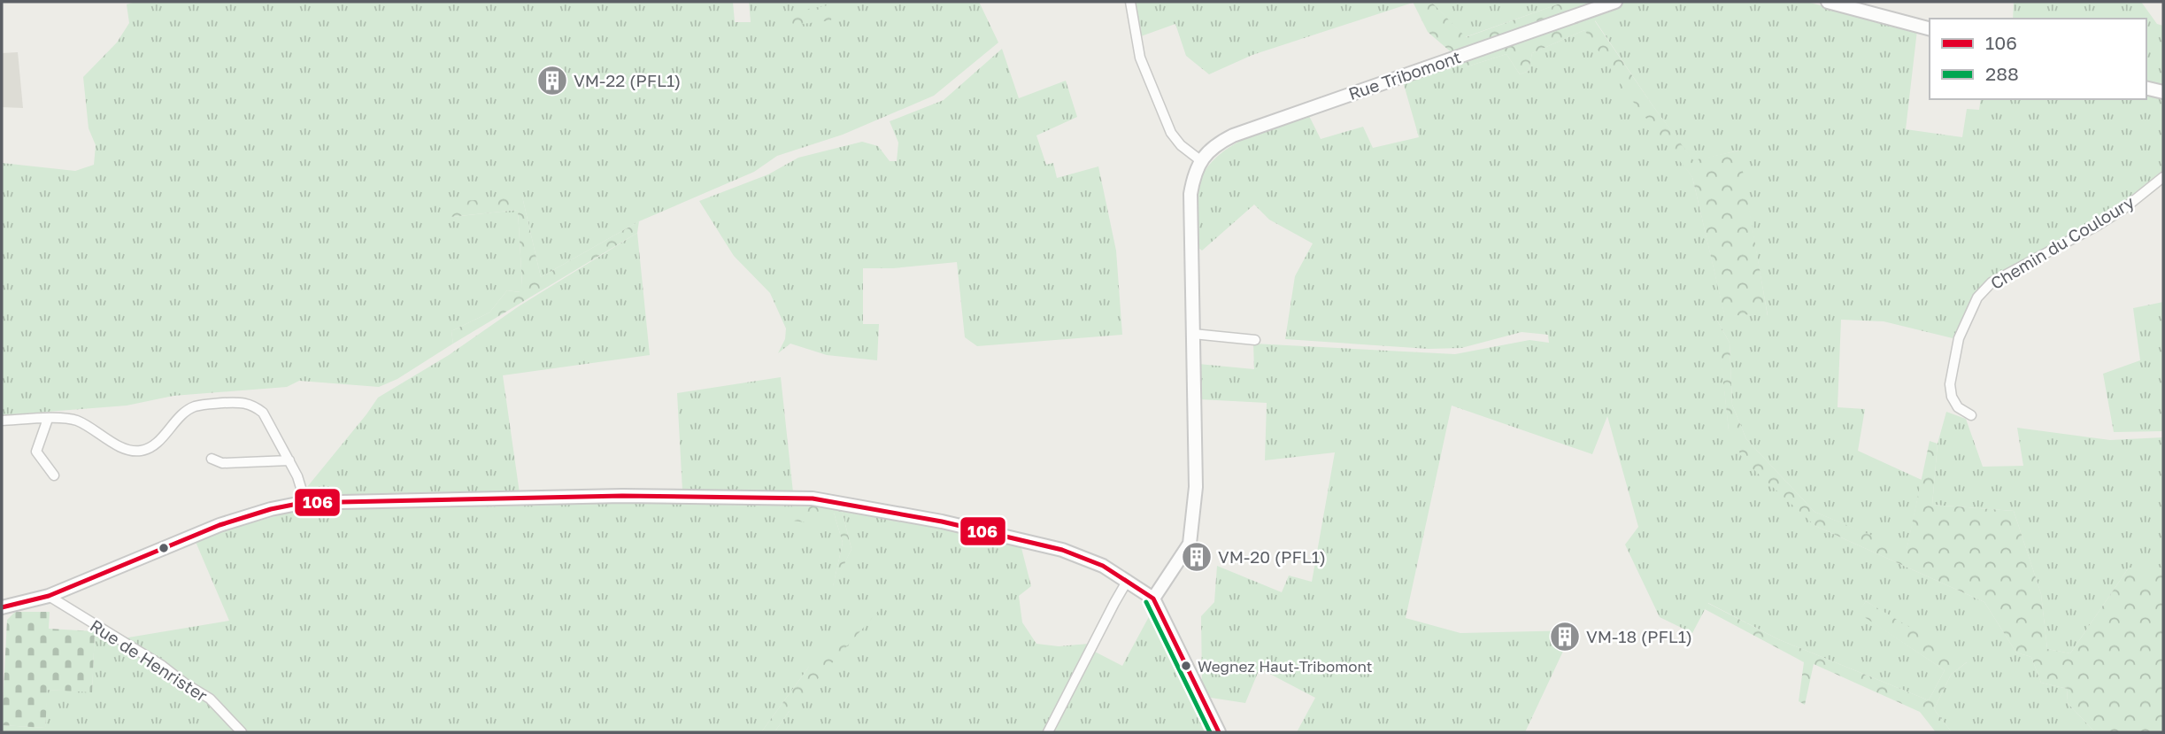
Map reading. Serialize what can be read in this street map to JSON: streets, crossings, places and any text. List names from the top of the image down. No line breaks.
{"streets":{"street":["Rue Tribomont","Chemin du Couloury","Rue de Henrister"]},"places":{"building":["VM-22 (PFL1)","VM-20 (PFL1)","VM-18 (PFL1)"],"other":["Wegnez Haut-Tribomont"]},"lines":["transit line 106","transit line 288"],"legend":["106","288"]}
